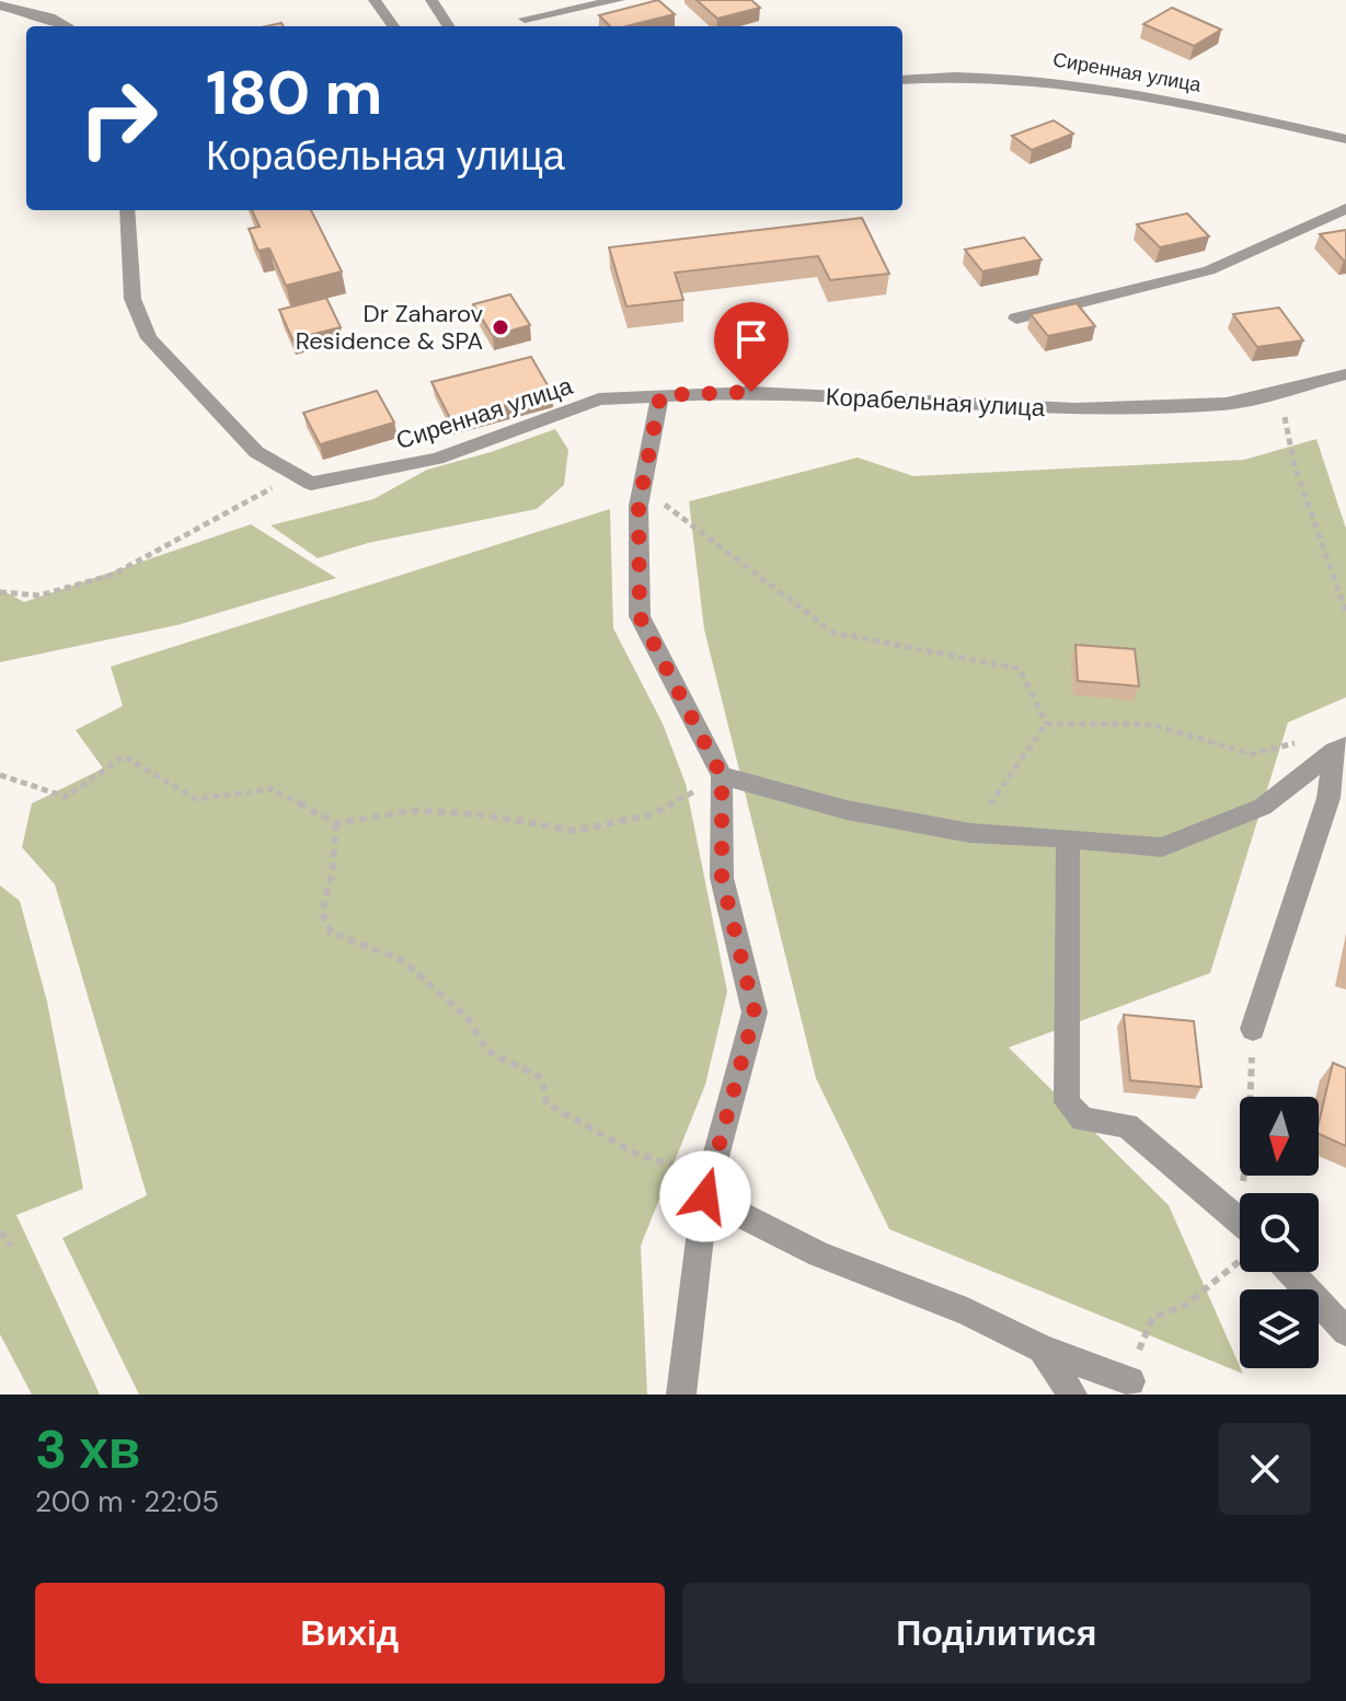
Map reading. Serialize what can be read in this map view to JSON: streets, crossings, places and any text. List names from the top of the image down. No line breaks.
{"streets":{"street":["Сиренная улица","Корабельная улица"]},"crossings":[["Сиренная улица","Корабельная улица"]],"places":["Dr Zaharov Residence & SPA"],"north":"bottom","page":{"turn":["180 m","Корабельная улица"],"heading":["3 хв","200 m · 22:05"],"buttons":["Вихід","Поділитися"]}}
